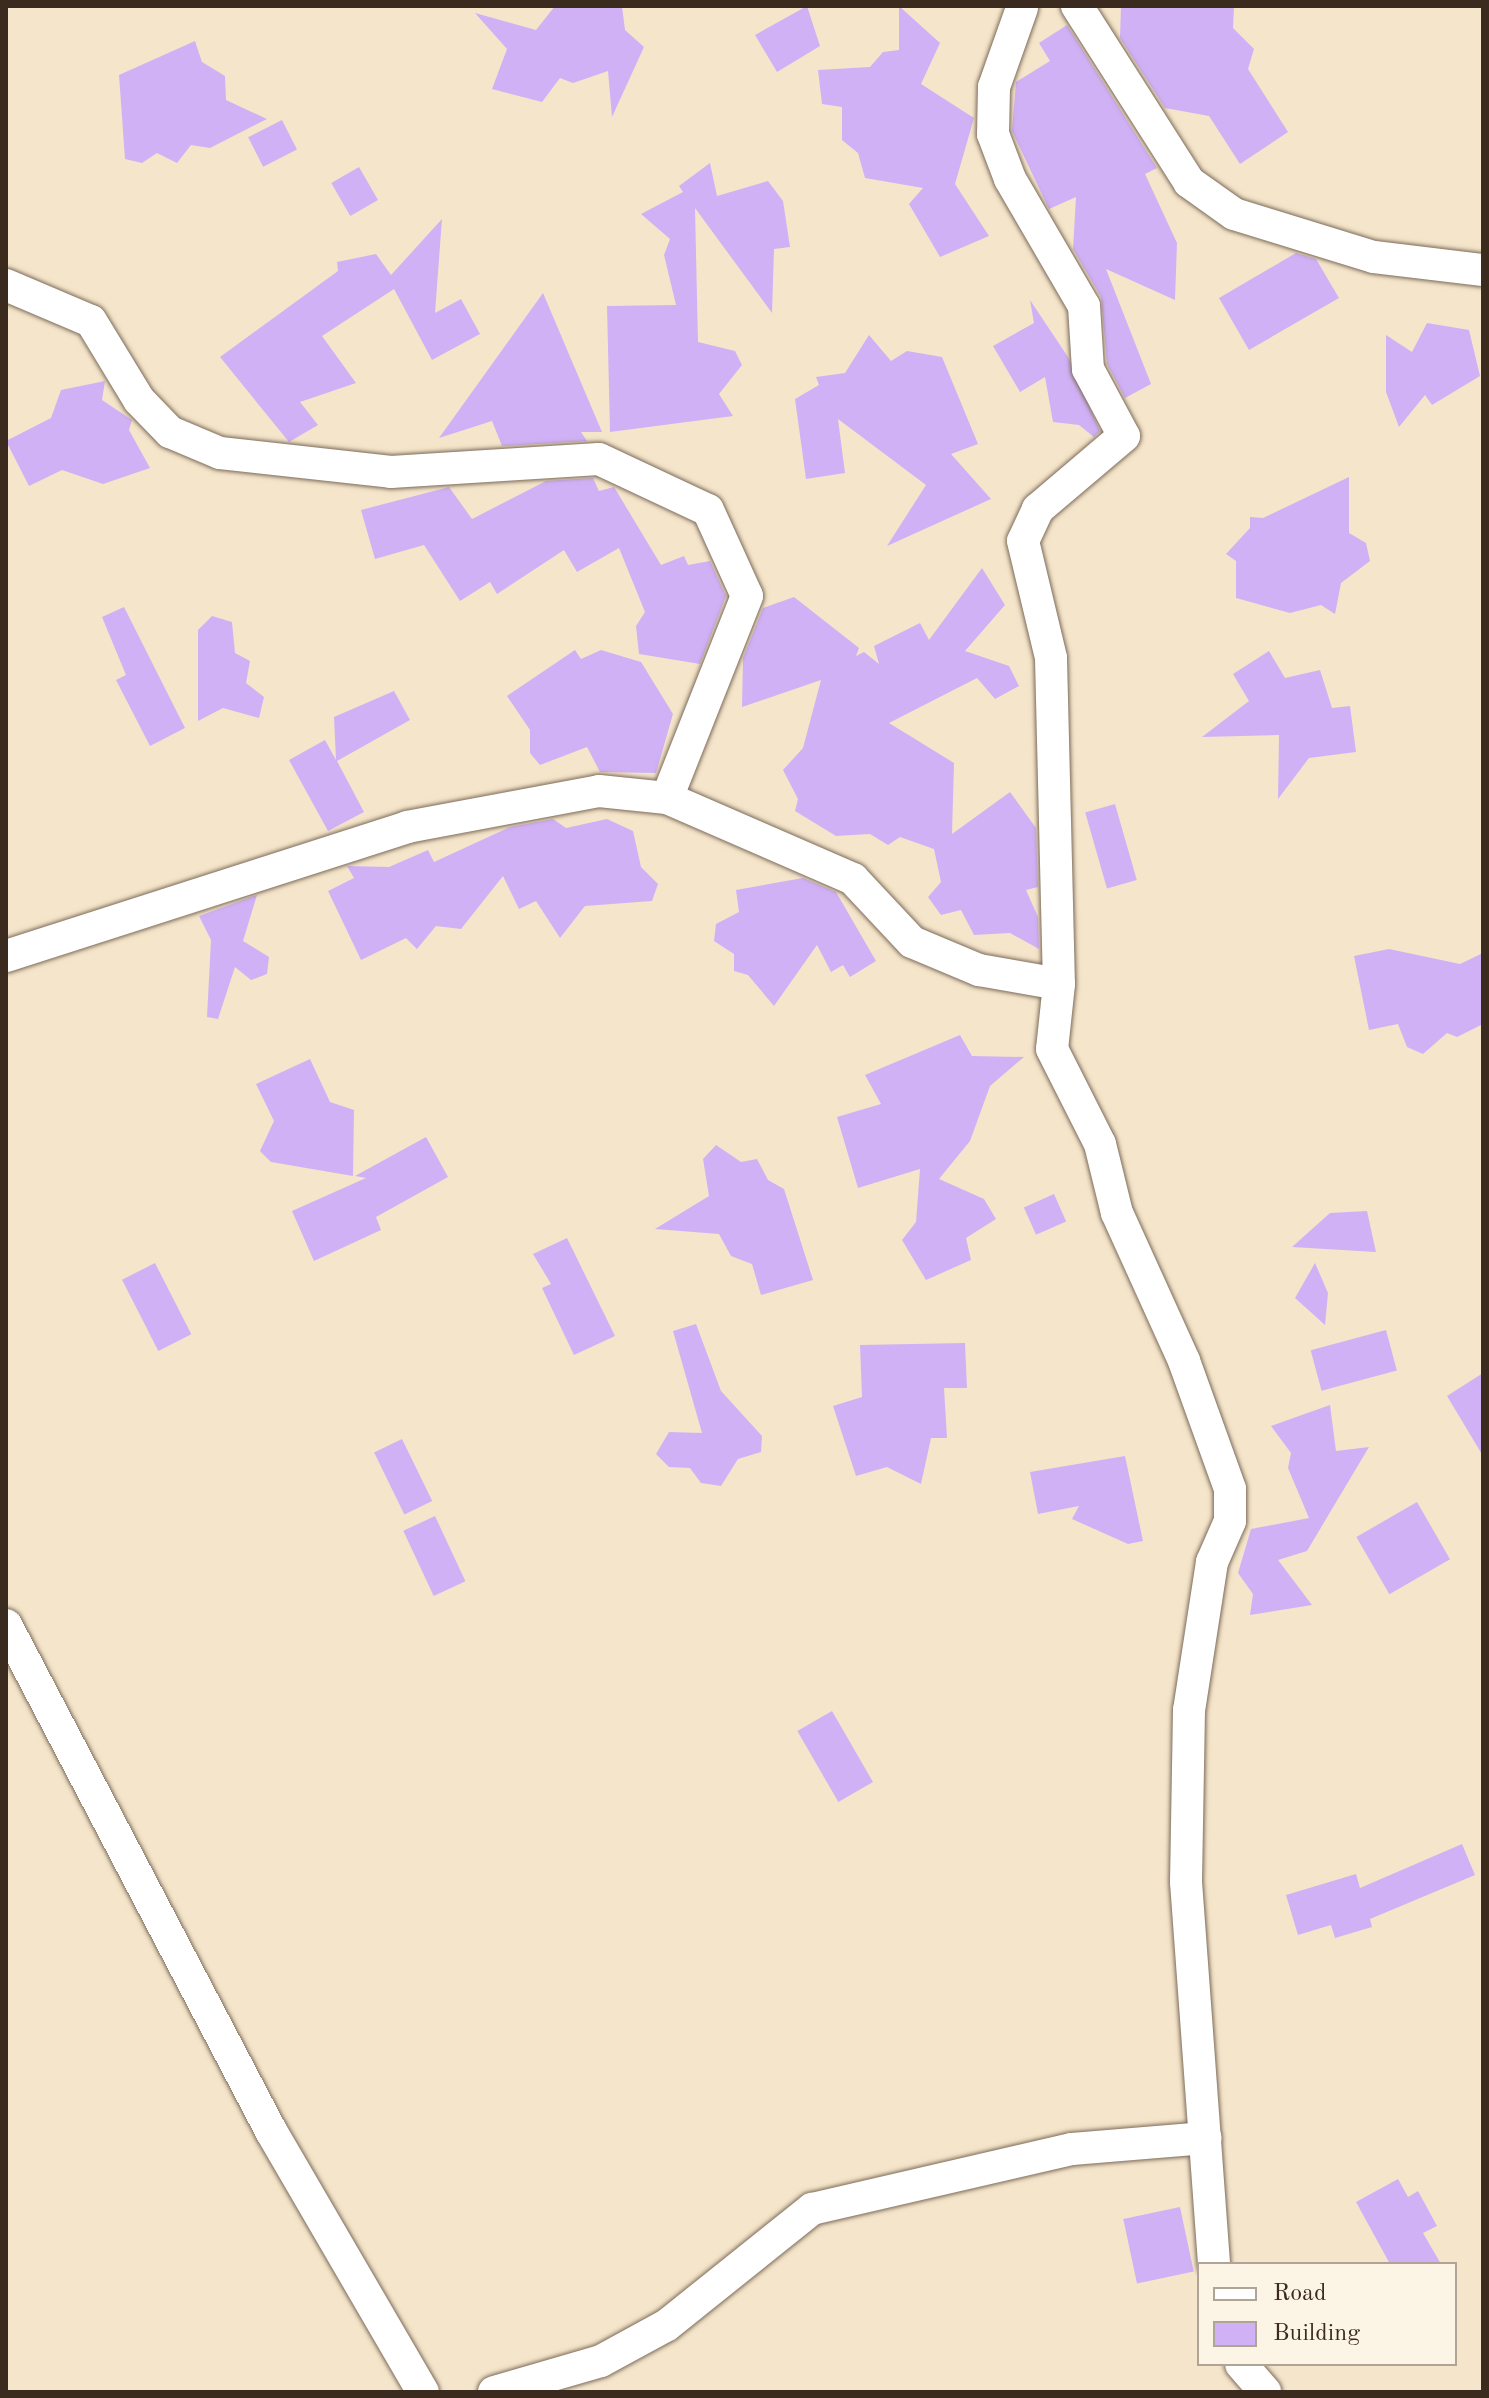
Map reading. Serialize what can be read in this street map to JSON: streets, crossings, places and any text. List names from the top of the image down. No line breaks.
{"legend":["Road","Building"]}
